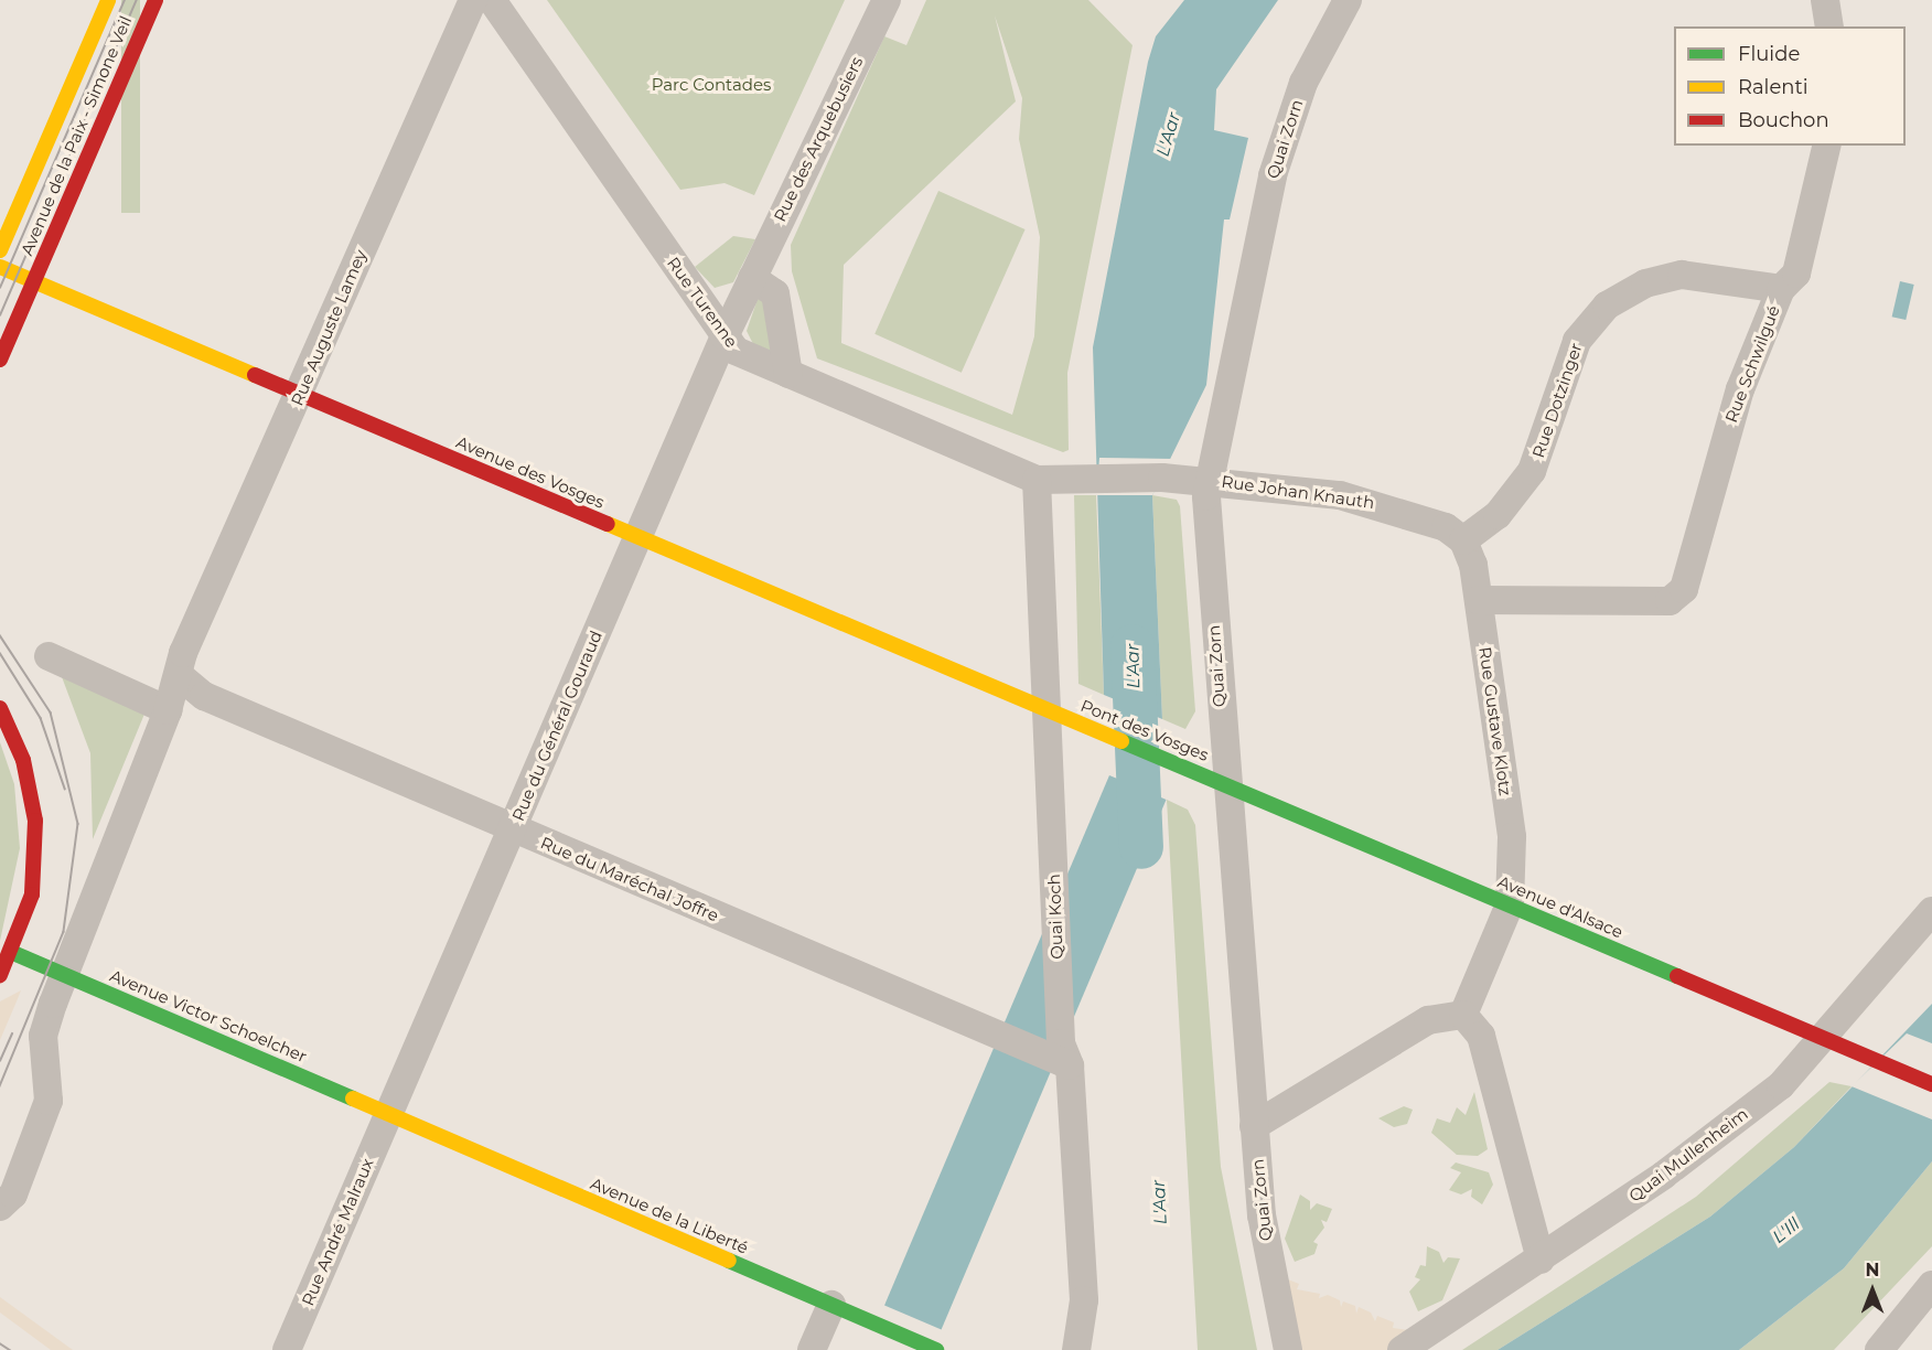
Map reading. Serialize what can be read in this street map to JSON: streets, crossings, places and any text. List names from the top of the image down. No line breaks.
{"streets":{"main road":["Avenue de la Paix - Simone Veil","Avenue des Vosges","Pont des Vosges","Avenue d'Alsace","Avenue Victor Schoelcher","Avenue de la Liberté"],"street":["Rue des Arquebusiers","Quai Zorn","Rue Turenne","Rue Auguste Lamey","Rue Schwilgué","Rue Dotzinger","Rue Johan Knauth","Rue Gustave Klotz","Rue du Général Gouraud","Rue du Maréchal Joffre","Quai Koch","Quai Mullenheim","Rue André Malraux"]},"crossings":[["Avenue de la Paix - Simone Veil","Avenue des Vosges"],["Rue des Arquebusiers","Rue Turenne"],["Rue des Arquebusiers","Rue du Général Gouraud"],["Quai Zorn","Rue Johan Knauth"],["Quai Zorn","Pont des Vosges"],["Quai Zorn","Avenue d'Alsace"],["Rue Turenne","Rue Johan Knauth"],["Rue Turenne","Rue du Général Gouraud"],["Rue Turenne","Quai Koch"],["Rue Auguste Lamey","Avenue des Vosges"],["Rue Auguste Lamey","Rue du Maréchal Joffre"],["Rue Auguste Lamey","Avenue Victor Schoelcher"],["Rue Schwilgué","Rue Dotzinger"],["Rue Schwilgué","Rue Gustave Klotz"],["Rue Dotzinger","Rue Johan Knauth"],["Rue Dotzinger","Rue Gustave Klotz"],["Avenue des Vosges","Rue du Général Gouraud"],["Avenue des Vosges","Pont des Vosges"],["Avenue des Vosges","Quai Koch"],["Rue Johan Knauth","Rue Gustave Klotz"],["Rue Gustave Klotz","Avenue d'Alsace"],["Rue du Général Gouraud","Rue du Maréchal Joffre"],["Rue du Général Gouraud","Avenue Victor Schoelcher"],["Rue du Général Gouraud","Avenue de la Liberté"],["Rue du Général Gouraud","Rue André Malraux"],["Pont des Vosges","Avenue d'Alsace"],["Pont des Vosges","Quai Koch"],["Rue du Maréchal Joffre","Quai Koch"],["Avenue d'Alsace","Quai Mullenheim"],["Avenue Victor Schoelcher","Avenue de la Liberté"],["Avenue Victor Schoelcher","Rue André Malraux"],["Avenue de la Liberté","Rue André Malraux"]],"water":["L'Aar","L'Ill"],"parks":["Parc Contades"],"legend":["Fluide","Ralenti","Bouchon"],"north":"top"}
